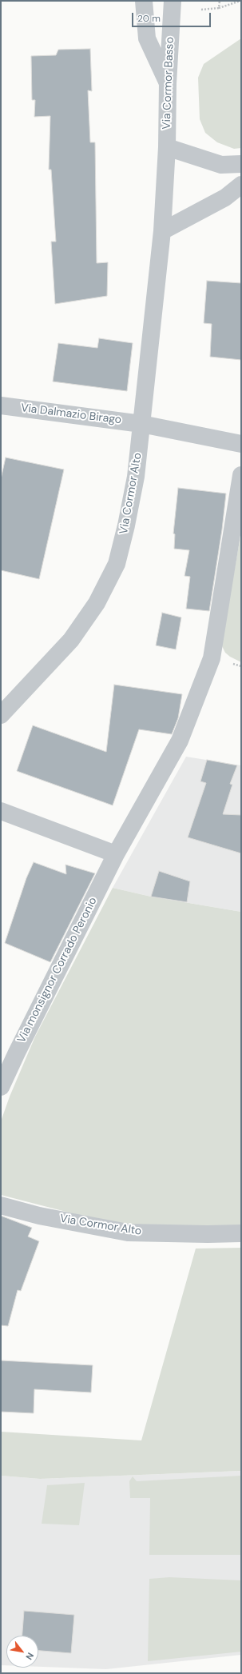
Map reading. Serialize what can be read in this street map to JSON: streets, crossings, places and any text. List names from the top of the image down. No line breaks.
{"streets":{"street":["Via Cormor Basso","Via Dalmazio Birago","Via Cormor Alto","Via monsignor Corrado Peronio"]},"crossings":[["Via Cormor Basso","Via Cormor Alto"],["Via Dalmazio Birago","Via Cormor Alto"]],"scale_bar":"20 m","north":"bottom right"}
